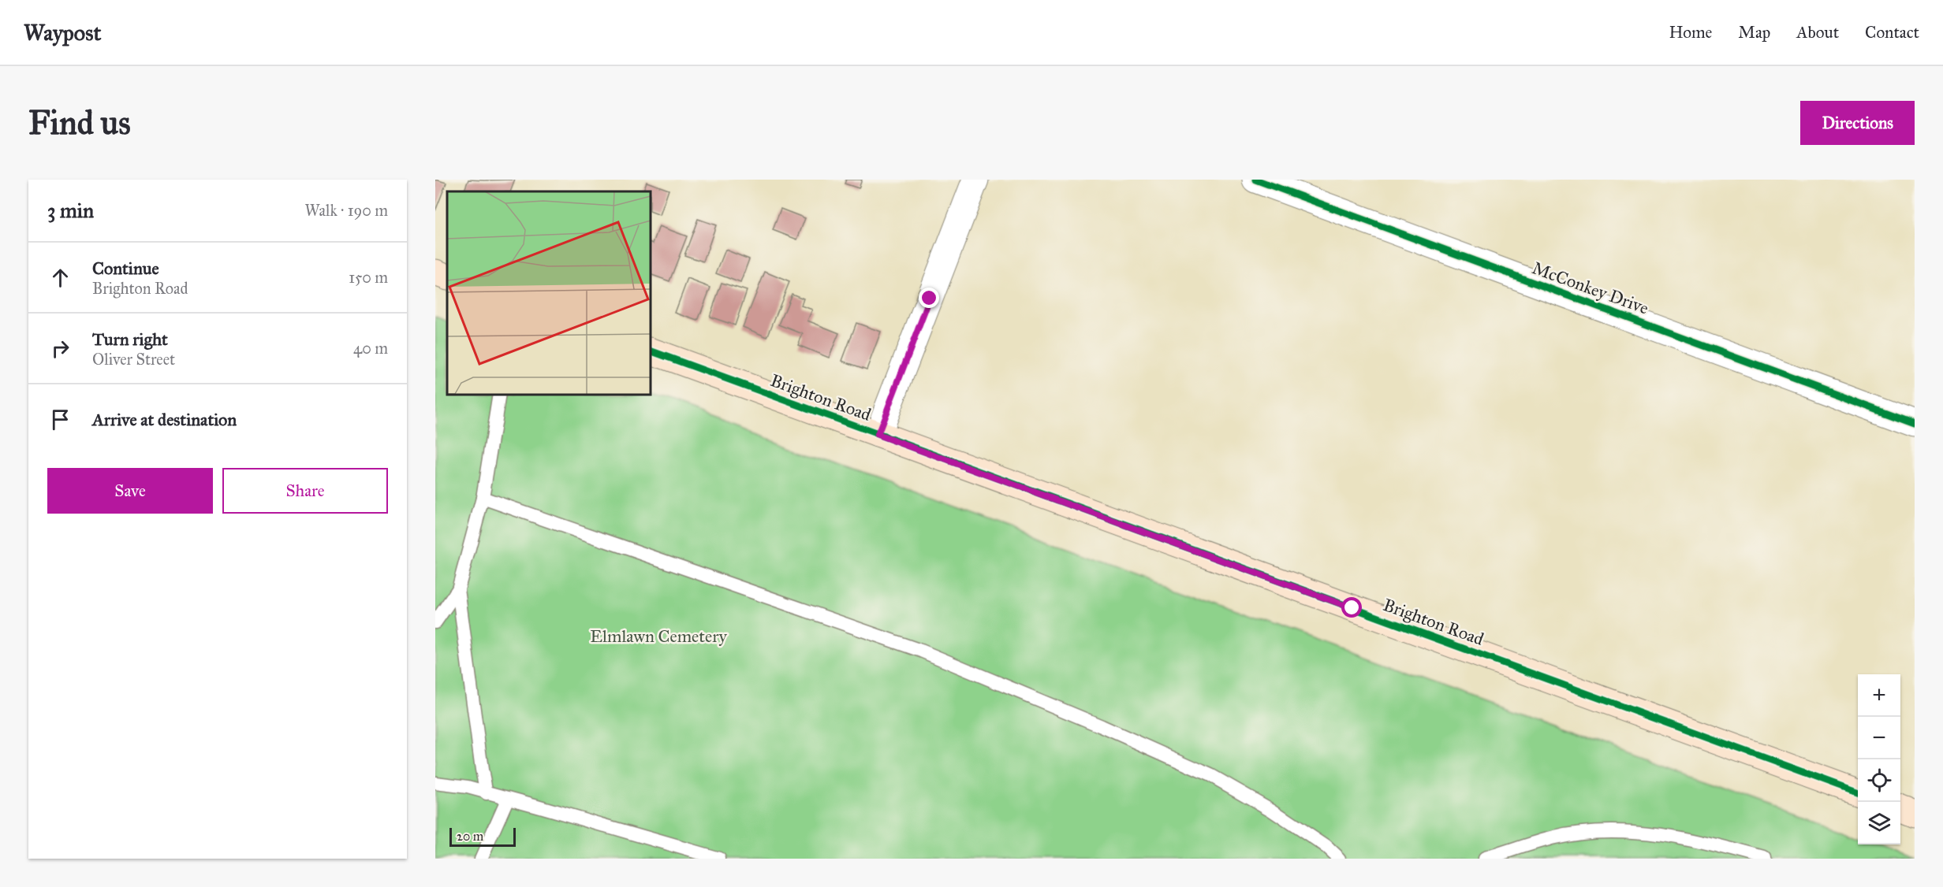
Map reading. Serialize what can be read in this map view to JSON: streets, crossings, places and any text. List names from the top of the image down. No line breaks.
{"streets":{"street":["McConkey Drive","Brighton Road"]},"parks":["Elmlawn Cemetery"],"scale_bar":"20 m","page":{"header":"Waypost","nav":["Home","Map","About","Contact"],"buttons":["Directions",["Save","Share"]],"title":"Find us","heading":["3 min","Walk · 190 m"],"list":[["Continue","Brighton Road","150 m"],["Turn right","Oliver Street","40 m"],"Arrive at destination"],"map_buttons":["+","−"],"scale":"20 m"}}
